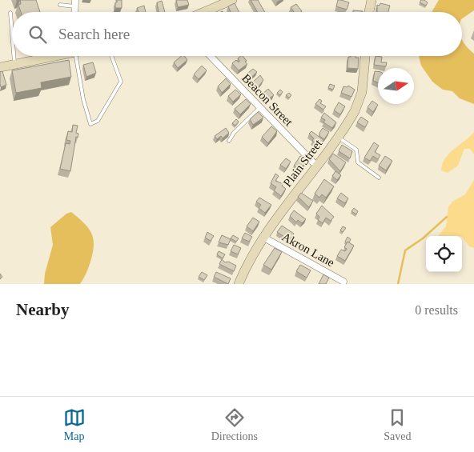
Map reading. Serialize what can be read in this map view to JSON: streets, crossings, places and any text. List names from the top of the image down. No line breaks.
{"streets":{"main road":["Plain Street"],"street":["Beacon Street","Akron Lane"]},"crossings":[["Beacon Street","Plain Street"],["Plain Street","Akron Lane"]],"north":"right","page":{"search":"Search here","heading":["Nearby","0 results"],"nav":["Map","Directions","Saved"]}}
